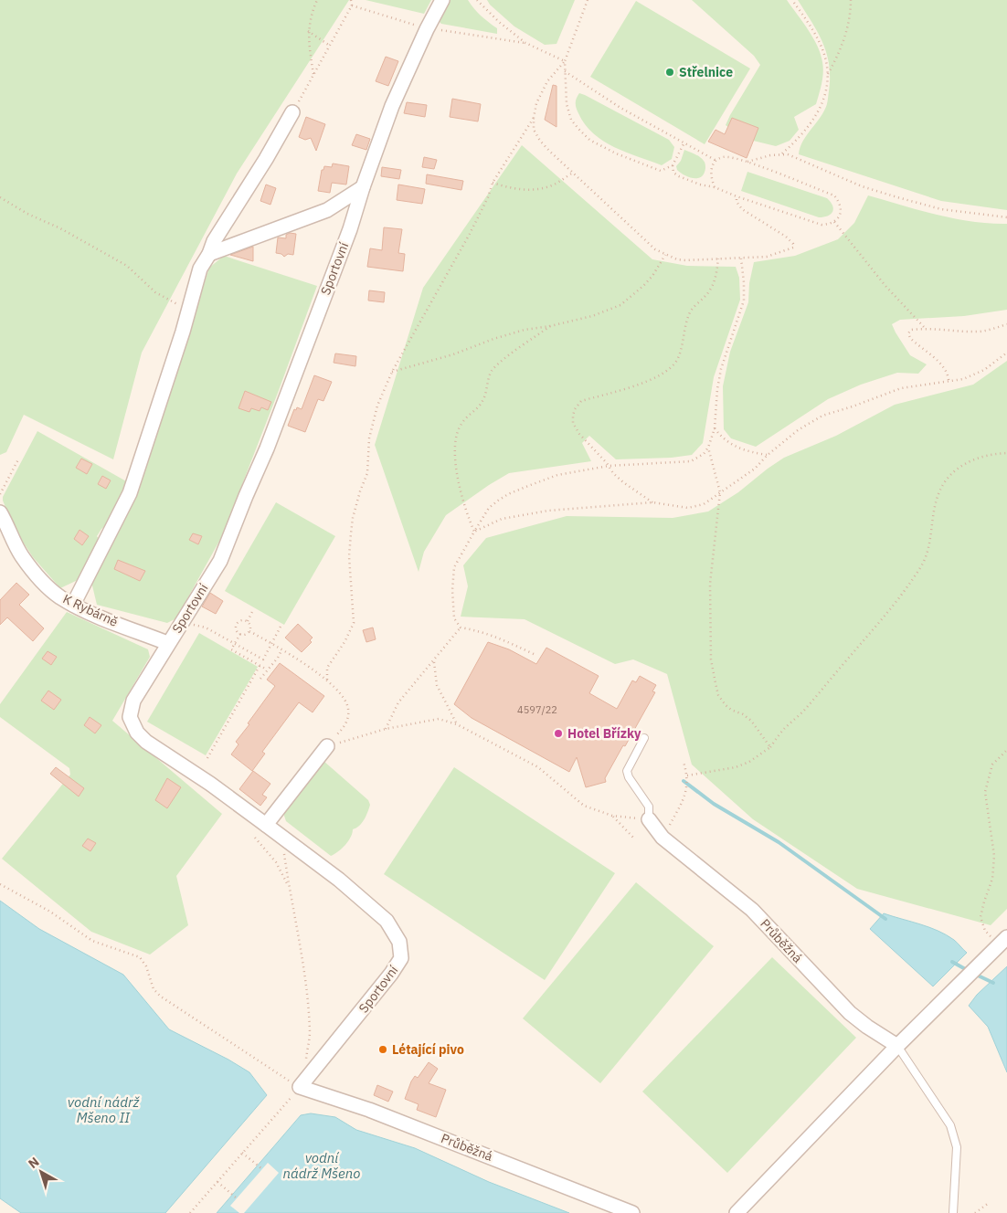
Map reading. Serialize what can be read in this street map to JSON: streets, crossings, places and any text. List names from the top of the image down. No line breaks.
{"streets":{"street":["Sportovní","K Rybárně","Průběžná"]},"crossings":[["Sportovní","K Rybárně"],["Sportovní","Průběžná"]],"water":["vodní nádrž Mšeno II","vodní nádrž Mšeno"],"places":["Střelnice","Hotel Břízky","Létající pivo"],"house_numbers":["4597/22"],"north":"top left"}
